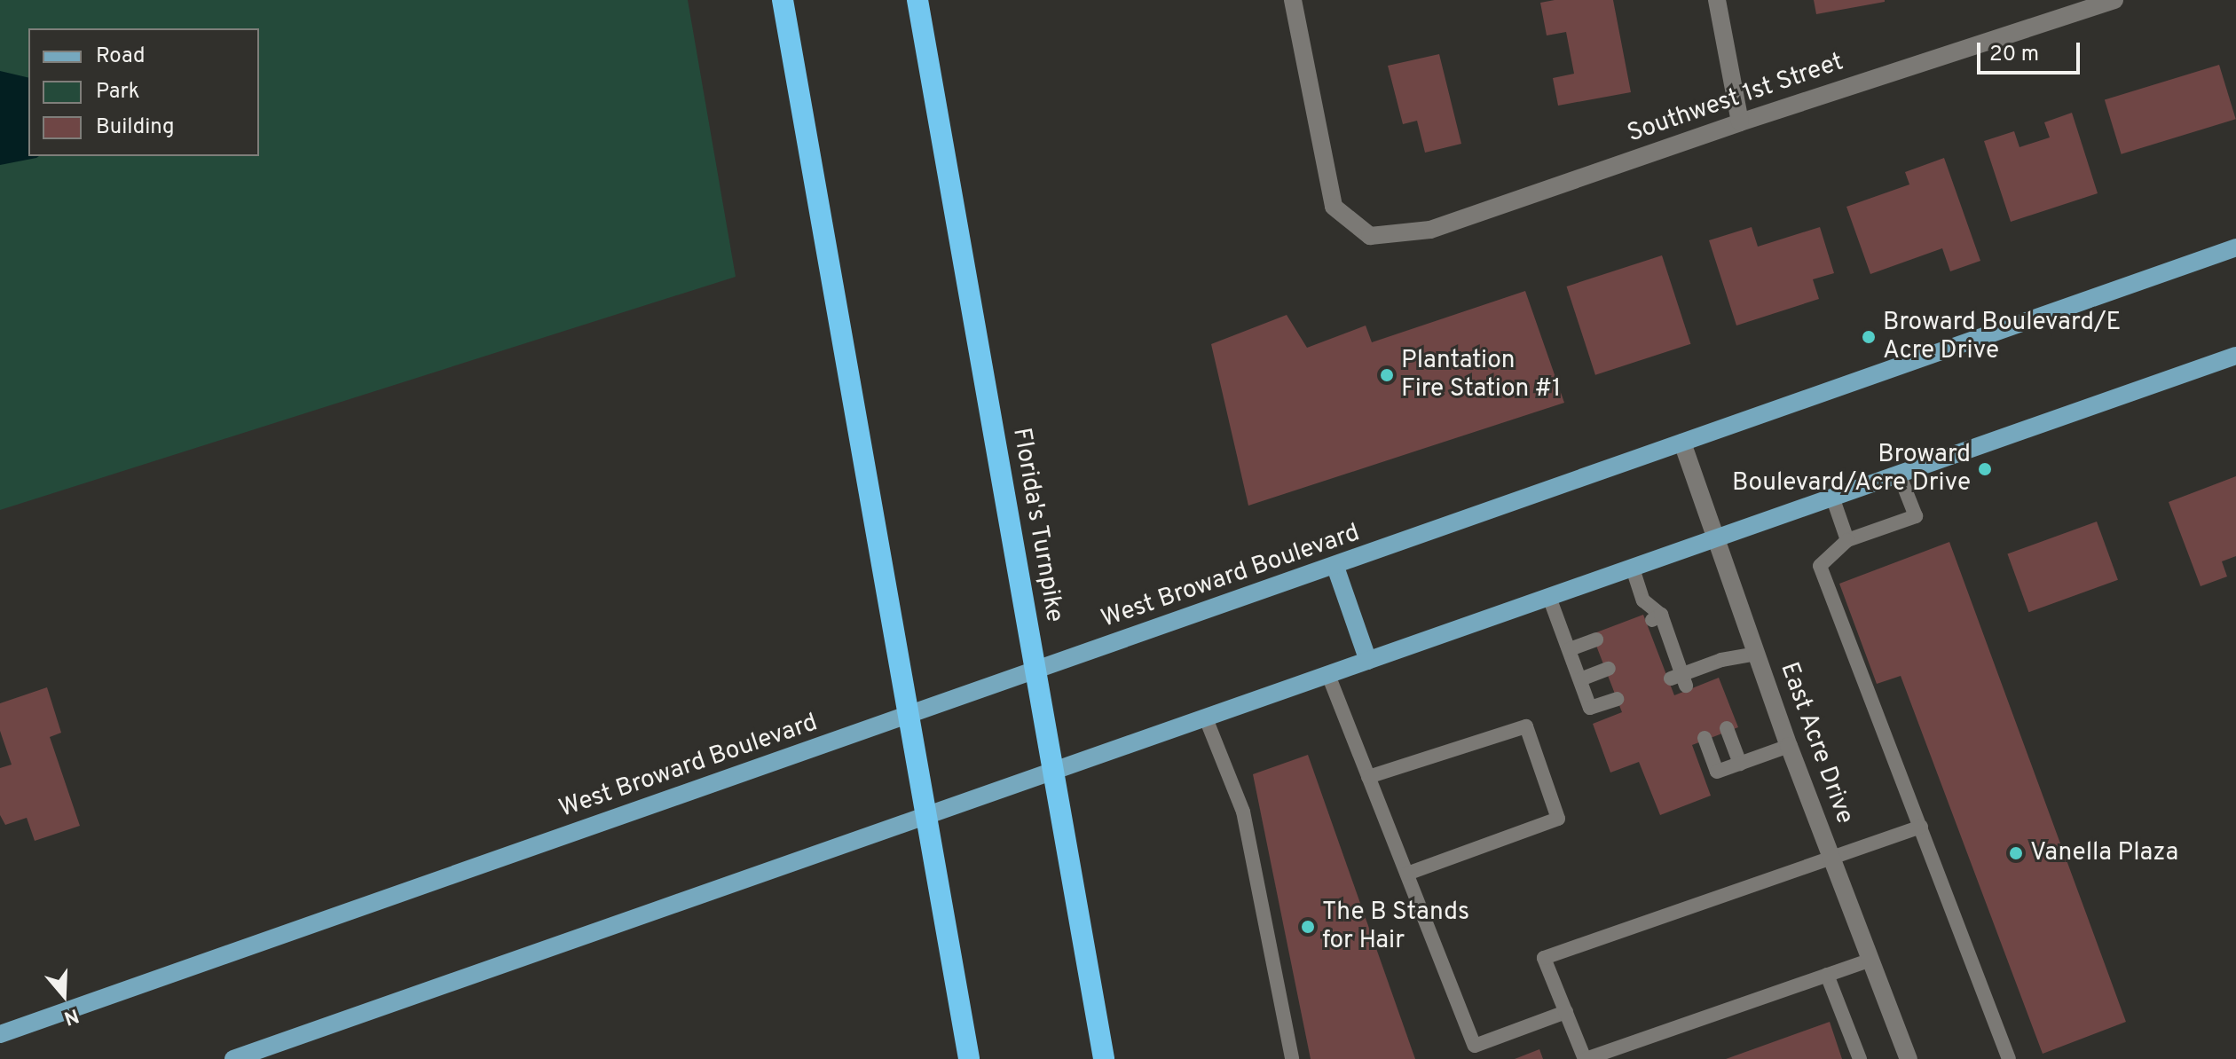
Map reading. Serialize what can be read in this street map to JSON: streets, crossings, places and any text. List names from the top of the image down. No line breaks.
{"streets":{"highway":["Florida's Turnpike"],"main road":["West Broward Boulevard"],"street":["Southwest 1st Street","East Acre Drive"]},"crossings":[["West Broward Boulevard","East Acre Drive"]],"places":["Broward Boulevard/E Acre Drive","Plantation Fire Station #1","Broward Boulevard/Acre Drive","Vanella Plaza","The B Stands for Hair"],"legend":["Road","Park","Building"],"scale_bar":"20 m","north":"bottom"}
